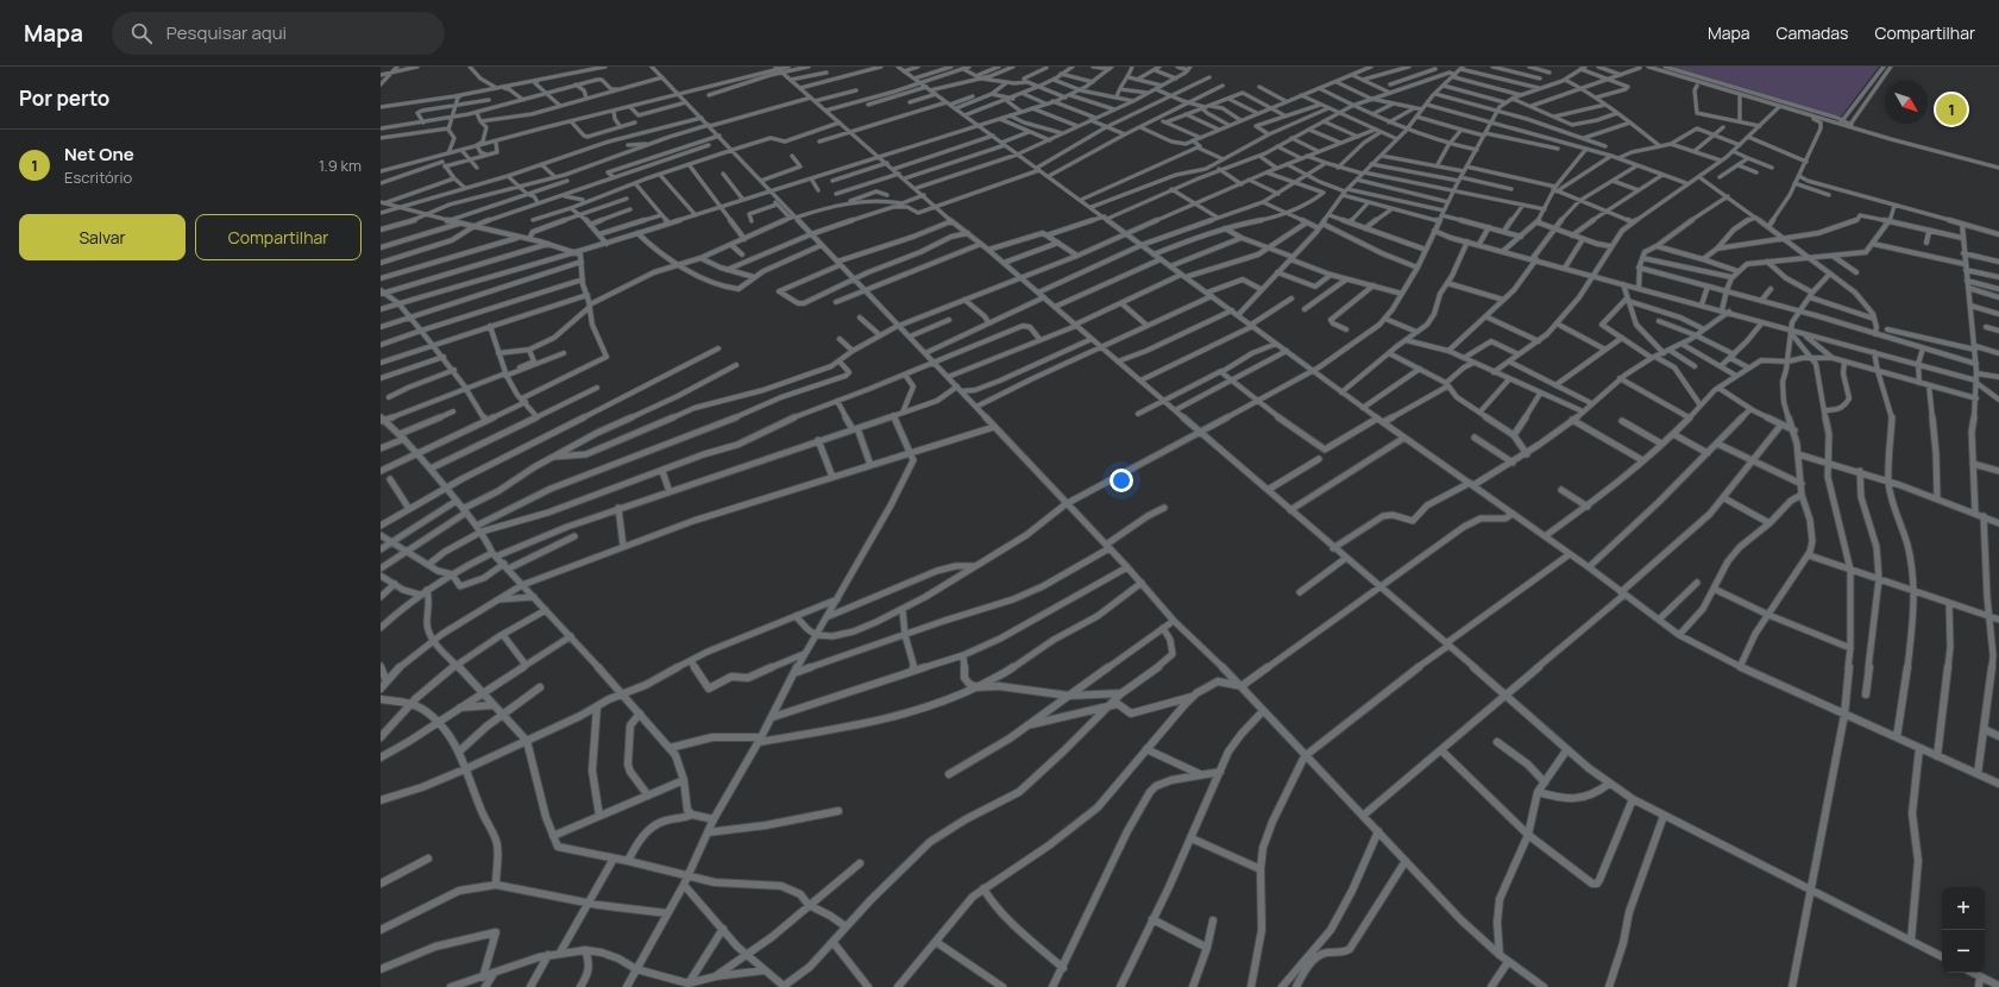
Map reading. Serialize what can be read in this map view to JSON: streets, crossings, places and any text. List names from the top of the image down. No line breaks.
{"north":"bottom right","page":{"header":"Mapa","search":"Pesquisar aqui","nav":["Mapa","Camadas","Compartilhar"],"heading":"Por perto","pins":"1","list":[{"mark":"1","name":"Net One","note":"Escritório","value":"1.9 km"}],"buttons":["Salvar","Compartilhar"],"map_buttons":["+","−"]}}
